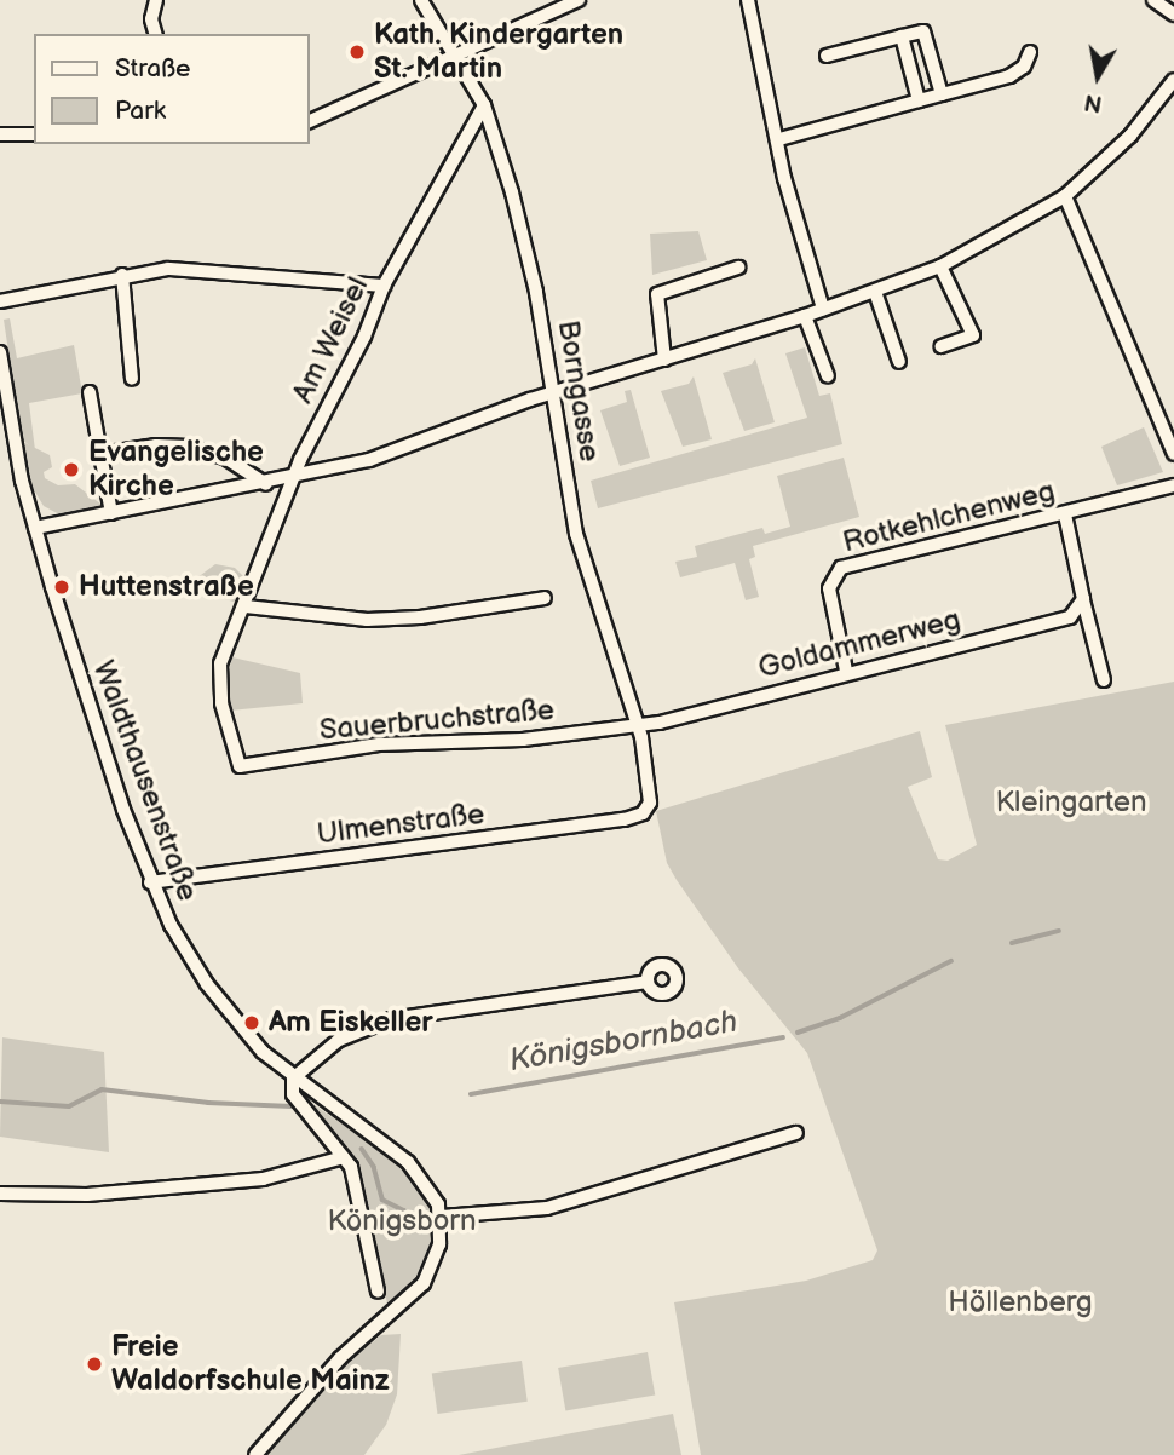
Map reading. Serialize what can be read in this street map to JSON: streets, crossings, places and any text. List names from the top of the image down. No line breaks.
{"streets":{"street":["Am Weisel","Borngasse","Rotkehlchenweg","Goldammerweg","Sauerbruchstraße","Waldthausenstraße","Ulmenstraße"]},"crossings":[["Am Weisel","Borngasse"],["Am Weisel","Sauerbruchstraße"],["Borngasse","Goldammerweg"],["Borngasse","Sauerbruchstraße"],["Borngasse","Ulmenstraße"],["Rotkehlchenweg","Goldammerweg"],["Goldammerweg","Sauerbruchstraße"],["Waldthausenstraße","Ulmenstraße"]],"water":["Königsbornbach"],"parks":["Kleingarten","Königsborn","Höllenberg"],"places":["Kath. Kindergarten St. Martin","Evangelische Kirche","Huttenstraße","Am Eiskeller","Freie Waldorfschule Mainz"],"legend":["Straße","Park"],"north":"bottom"}
